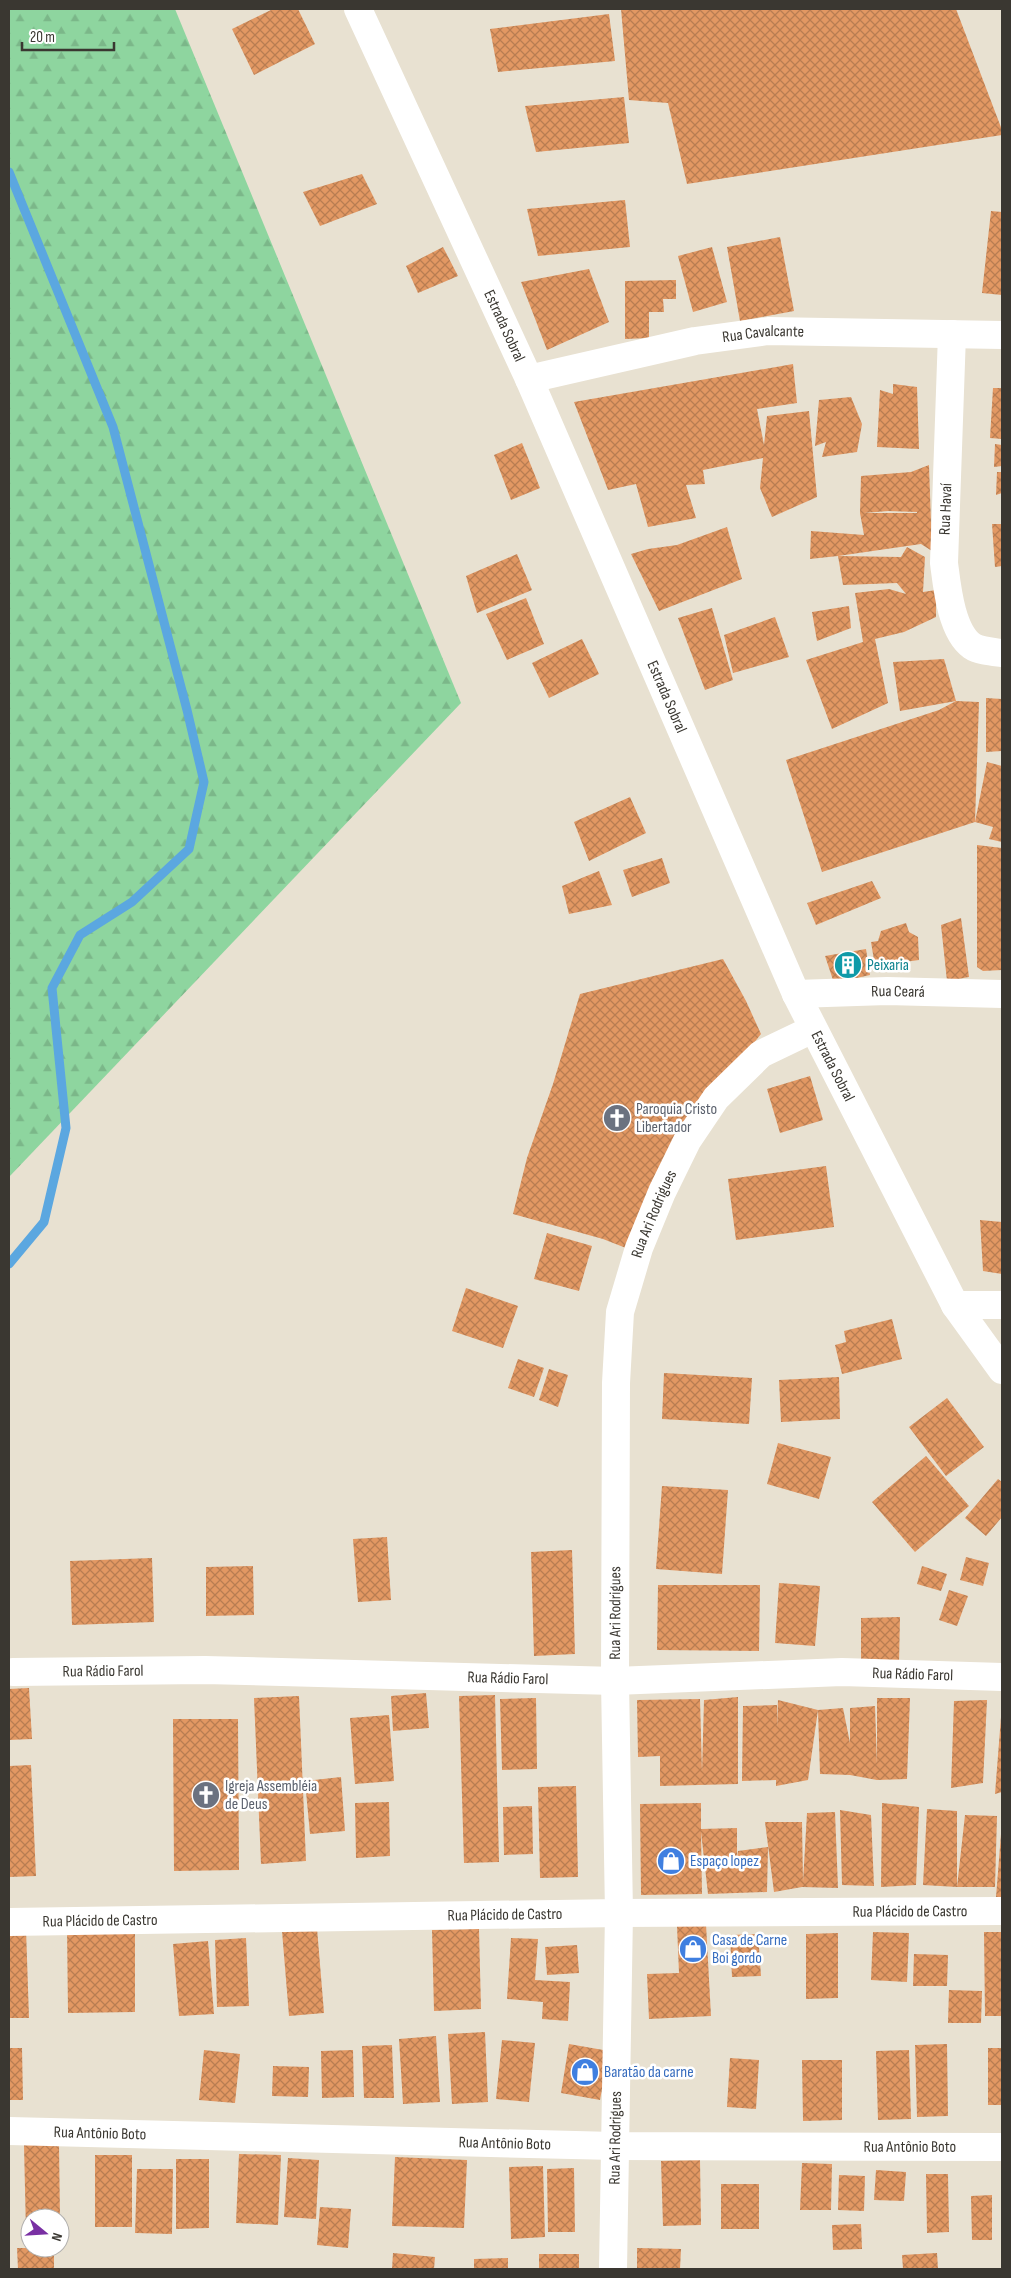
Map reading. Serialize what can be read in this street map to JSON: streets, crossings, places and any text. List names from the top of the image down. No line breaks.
{"streets":{"street":["Estrada Sobral","Rua Cavalcante","Rua Havaí","Rua Ceará","Rua Ari Rodrigues","Rua Rádio Farol","Rua Plácido de Castro","Rua Antônio Boto"]},"crossings":[["Estrada Sobral","Rua Cavalcante"],["Estrada Sobral","Rua Ceará"],["Estrada Sobral","Rua Ari Rodrigues"],["Rua Cavalcante","Rua Havaí"],["Rua Ari Rodrigues","Rua Rádio Farol"],["Rua Ari Rodrigues","Rua Plácido de Castro"],["Rua Ari Rodrigues","Rua Antônio Boto"]],"places":{"building":["Peixaria"],"church":["Paroquia Cristo Libertador","Igreja Assembléia de Deus"],"shop":["Espaço lopez","Casa de Carne Boi gordo","Baratão da carne"]},"scale_bar":"20 m","north":"right"}
